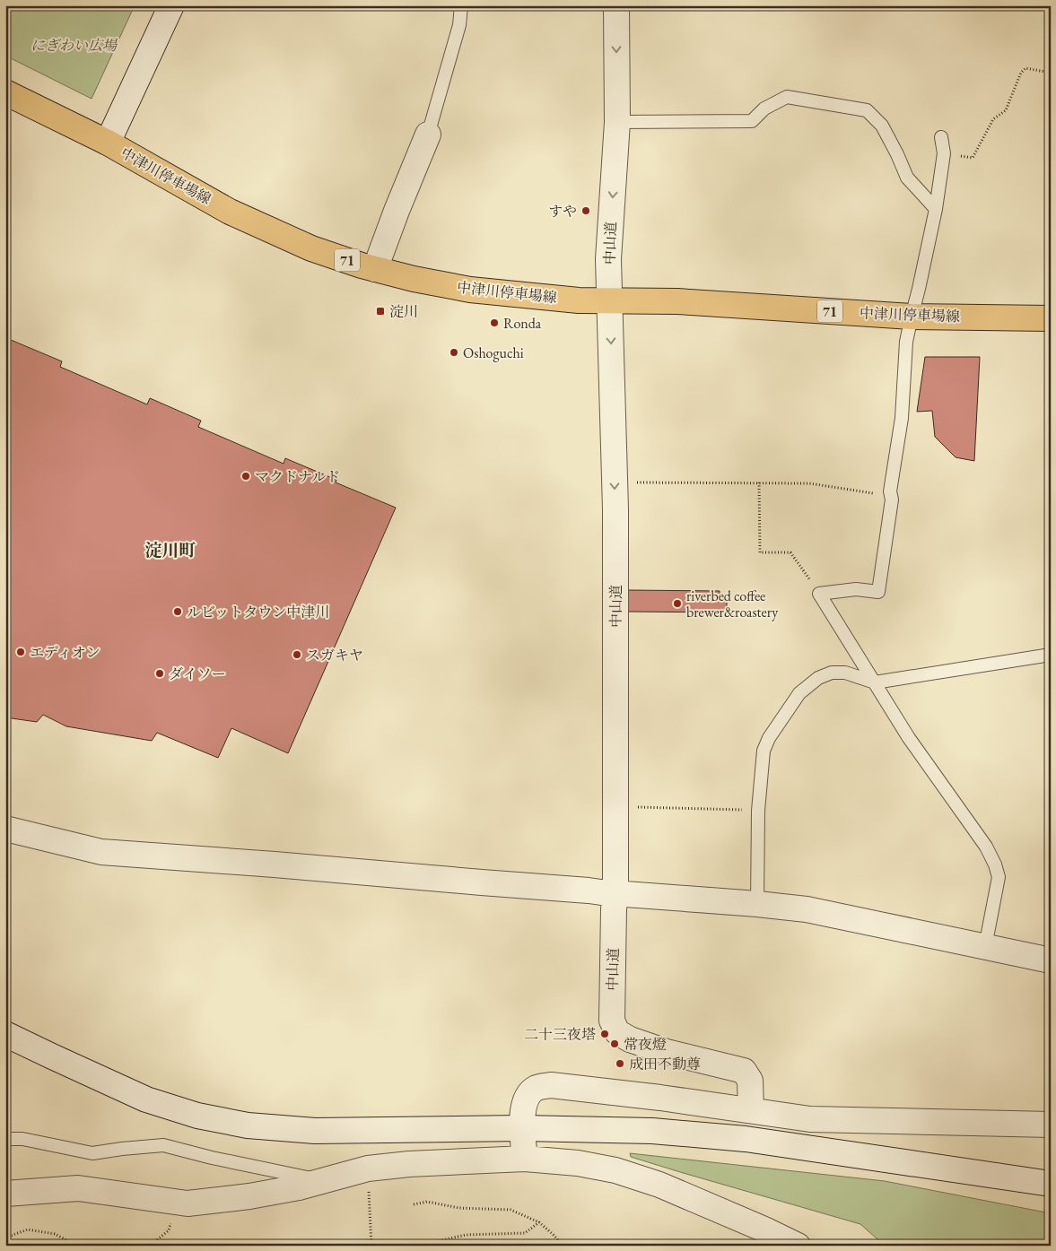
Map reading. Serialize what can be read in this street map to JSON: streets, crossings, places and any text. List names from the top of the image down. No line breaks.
{"streets":{"main road":["中津川停車場線","71"],"street":["中山道"]},"crossings":[["中津川停車場線","中山道"]],"one_way":["中山道"],"districts":["淀川町"],"parks":["にぎわい広場"],"places":{"other":["すや","Ronda","Oshoguchi","マクドナルド","riverbed coffee brewer&roastery","ルビットタウン中津川","エディオン","スガキヤ","ダイソー","二十三夜塔","常夜燈","成田不動尊"],"transit":["淀川"]}}
